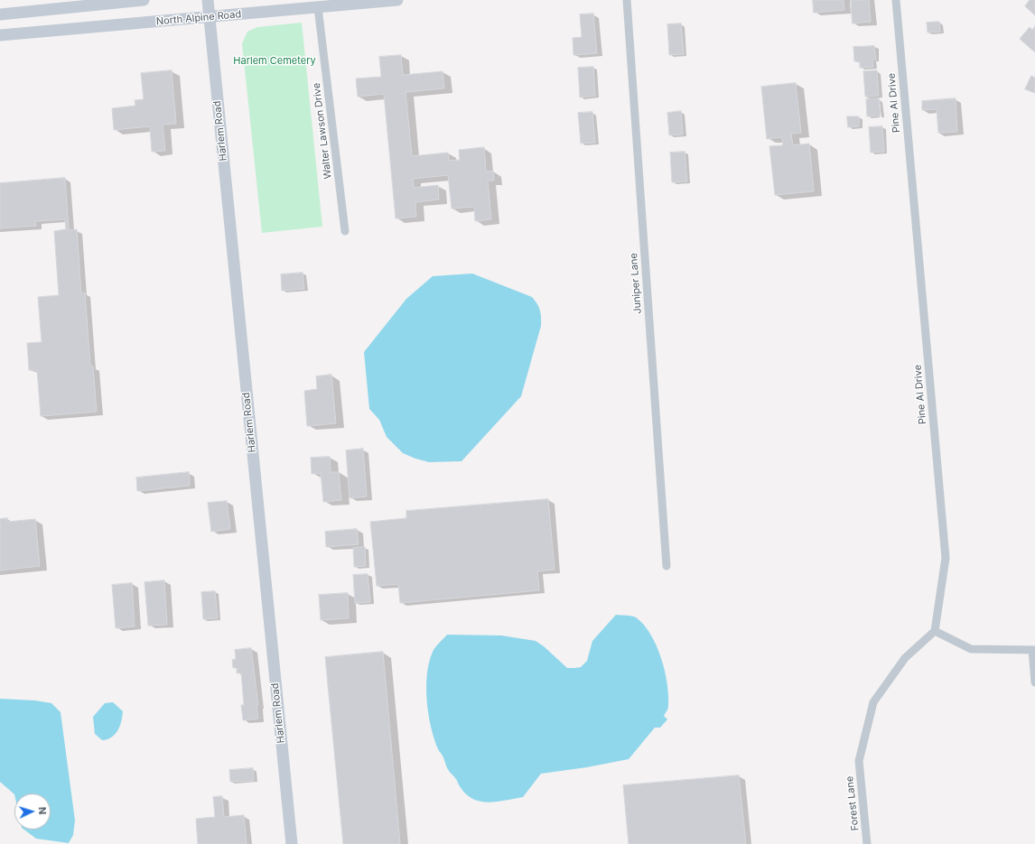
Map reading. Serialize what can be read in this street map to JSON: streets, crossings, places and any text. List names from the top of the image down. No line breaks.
{"streets":{"main road":["North Alpine Road","Harlem Road"],"street":["Pine Al Drive","Walter Lawson Drive","Juniper Lane","Forest Lane"]},"crossings":[["North Alpine Road","Harlem Road"],["North Alpine Road","Walter Lawson Drive"],["Pine Al Drive","Forest Lane"]],"parks":["Harlem Cemetery"],"north":"right"}
